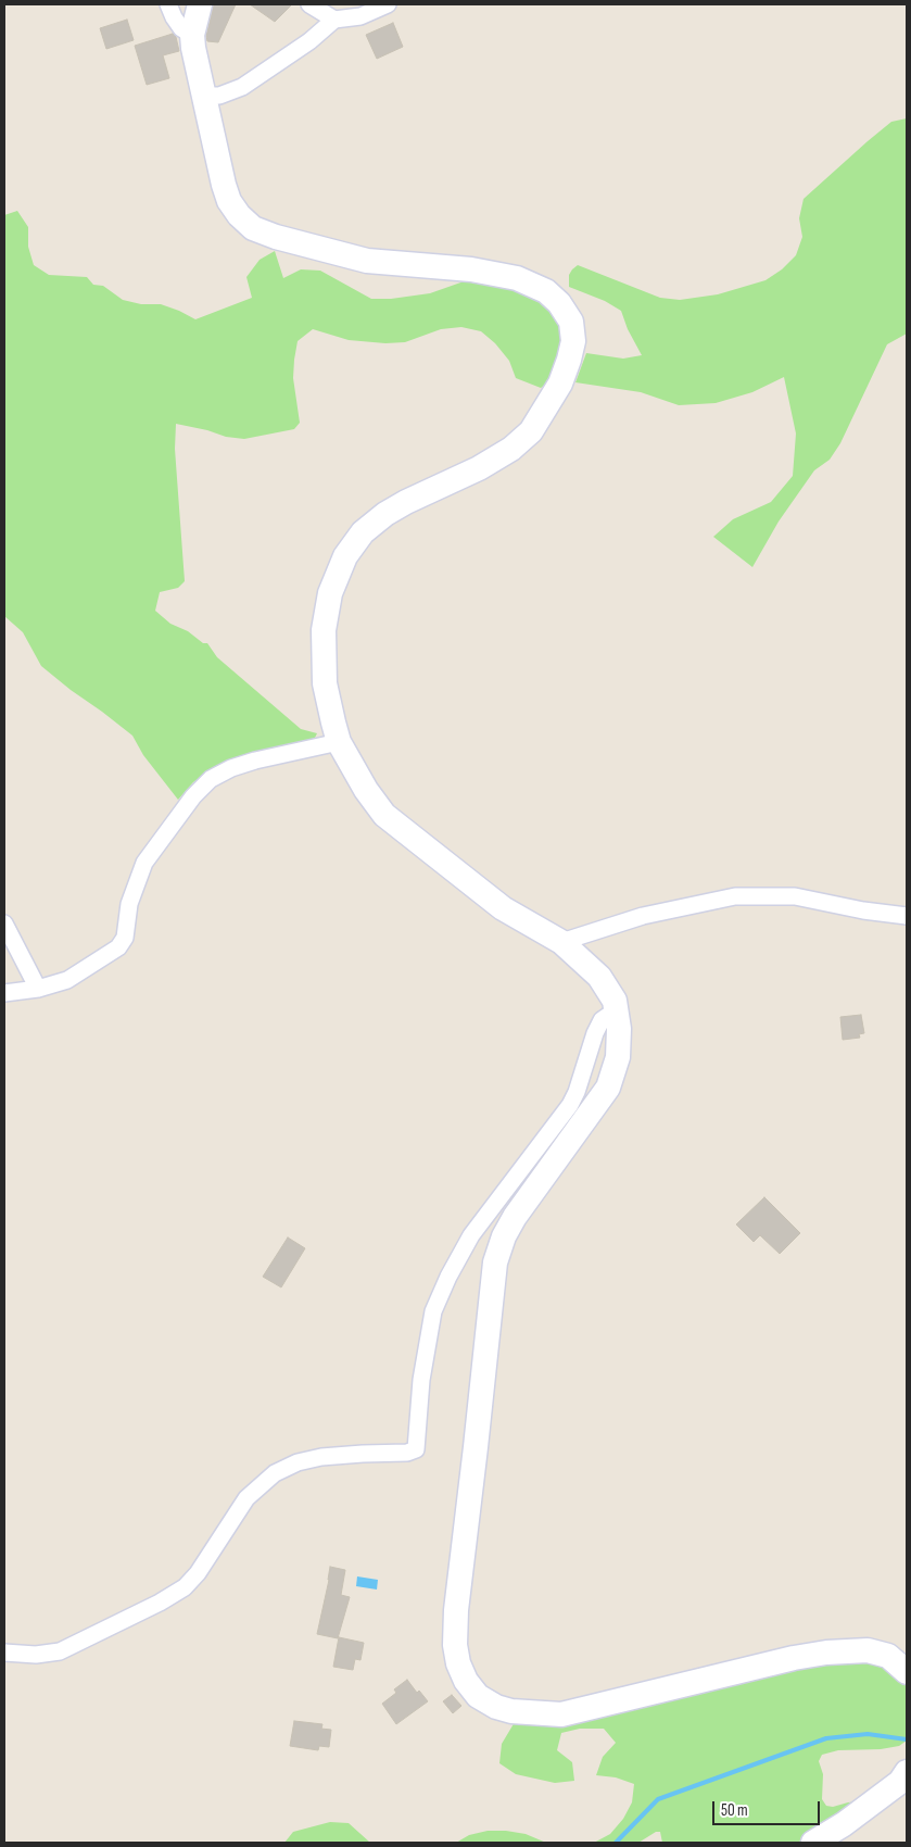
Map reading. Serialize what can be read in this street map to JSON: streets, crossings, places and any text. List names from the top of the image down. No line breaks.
{"scale_bar":"50 m"}
